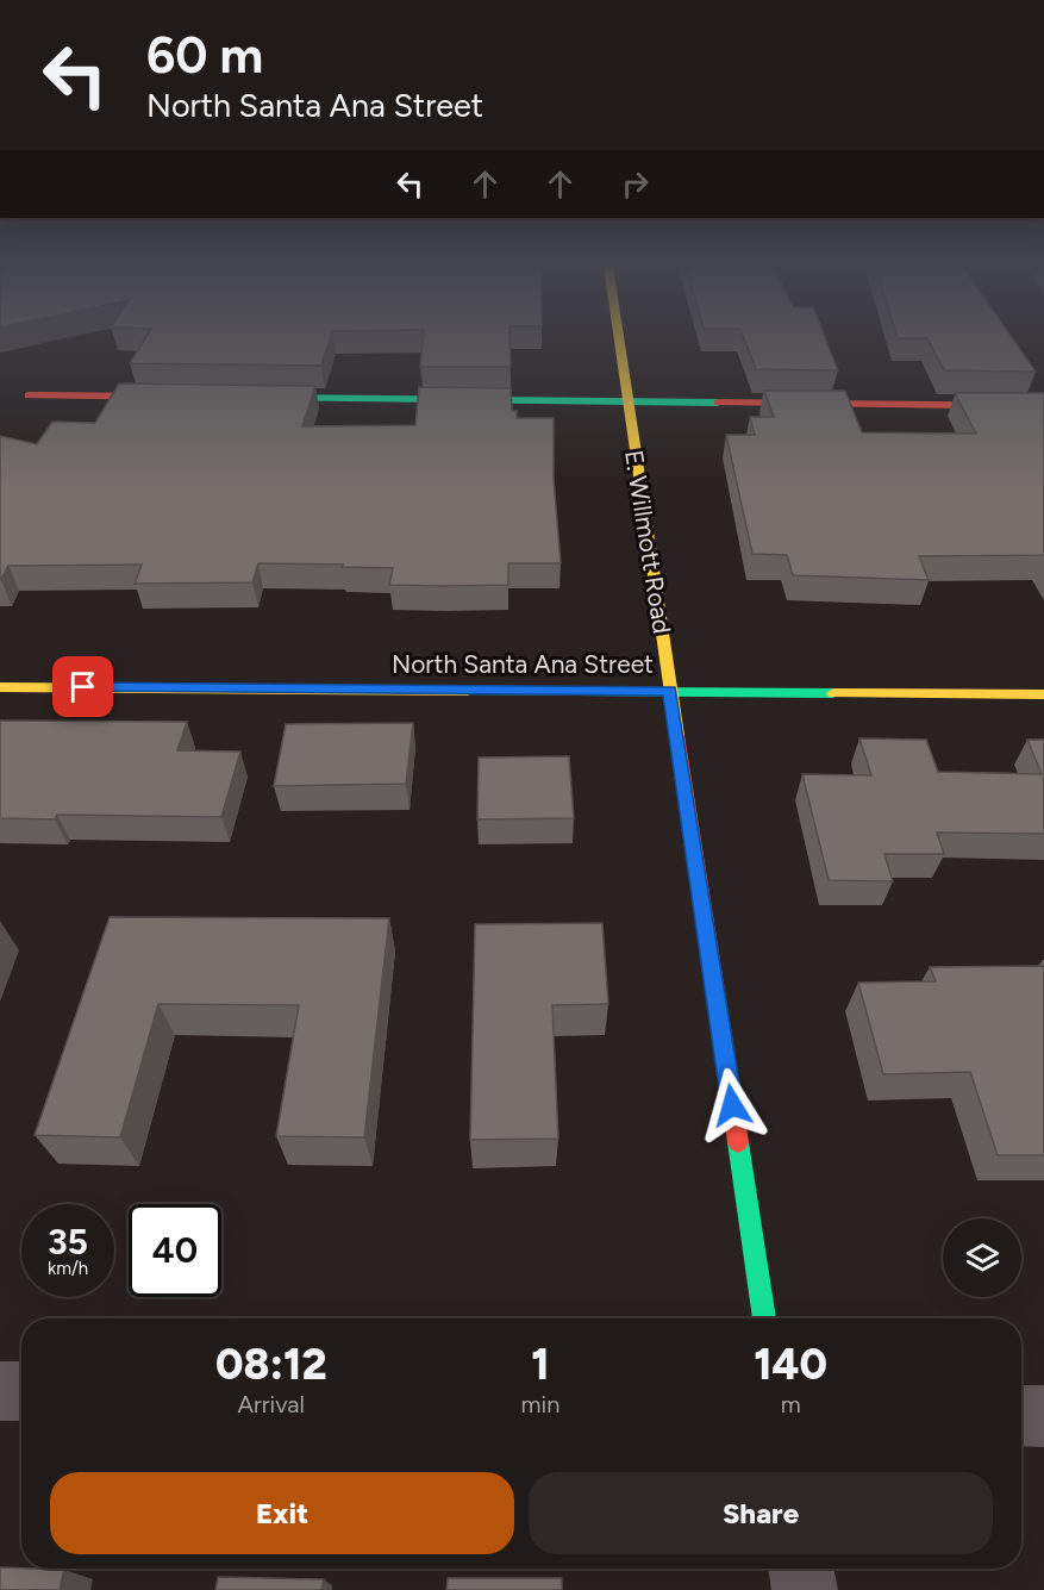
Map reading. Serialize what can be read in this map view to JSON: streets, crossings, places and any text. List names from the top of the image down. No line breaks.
{"streets":{"street":["E. Willmott Road","North Santa Ana Street"]},"crossings":[["E. Willmott Road","North Santa Ana Street"]],"page":{"turn":["60 m","North Santa Ana Street"],"speed":"35 km/h","limit":"40","eta":["08:12","Arrival","1","min","140","m"],"buttons":["Exit","Share"]}}
